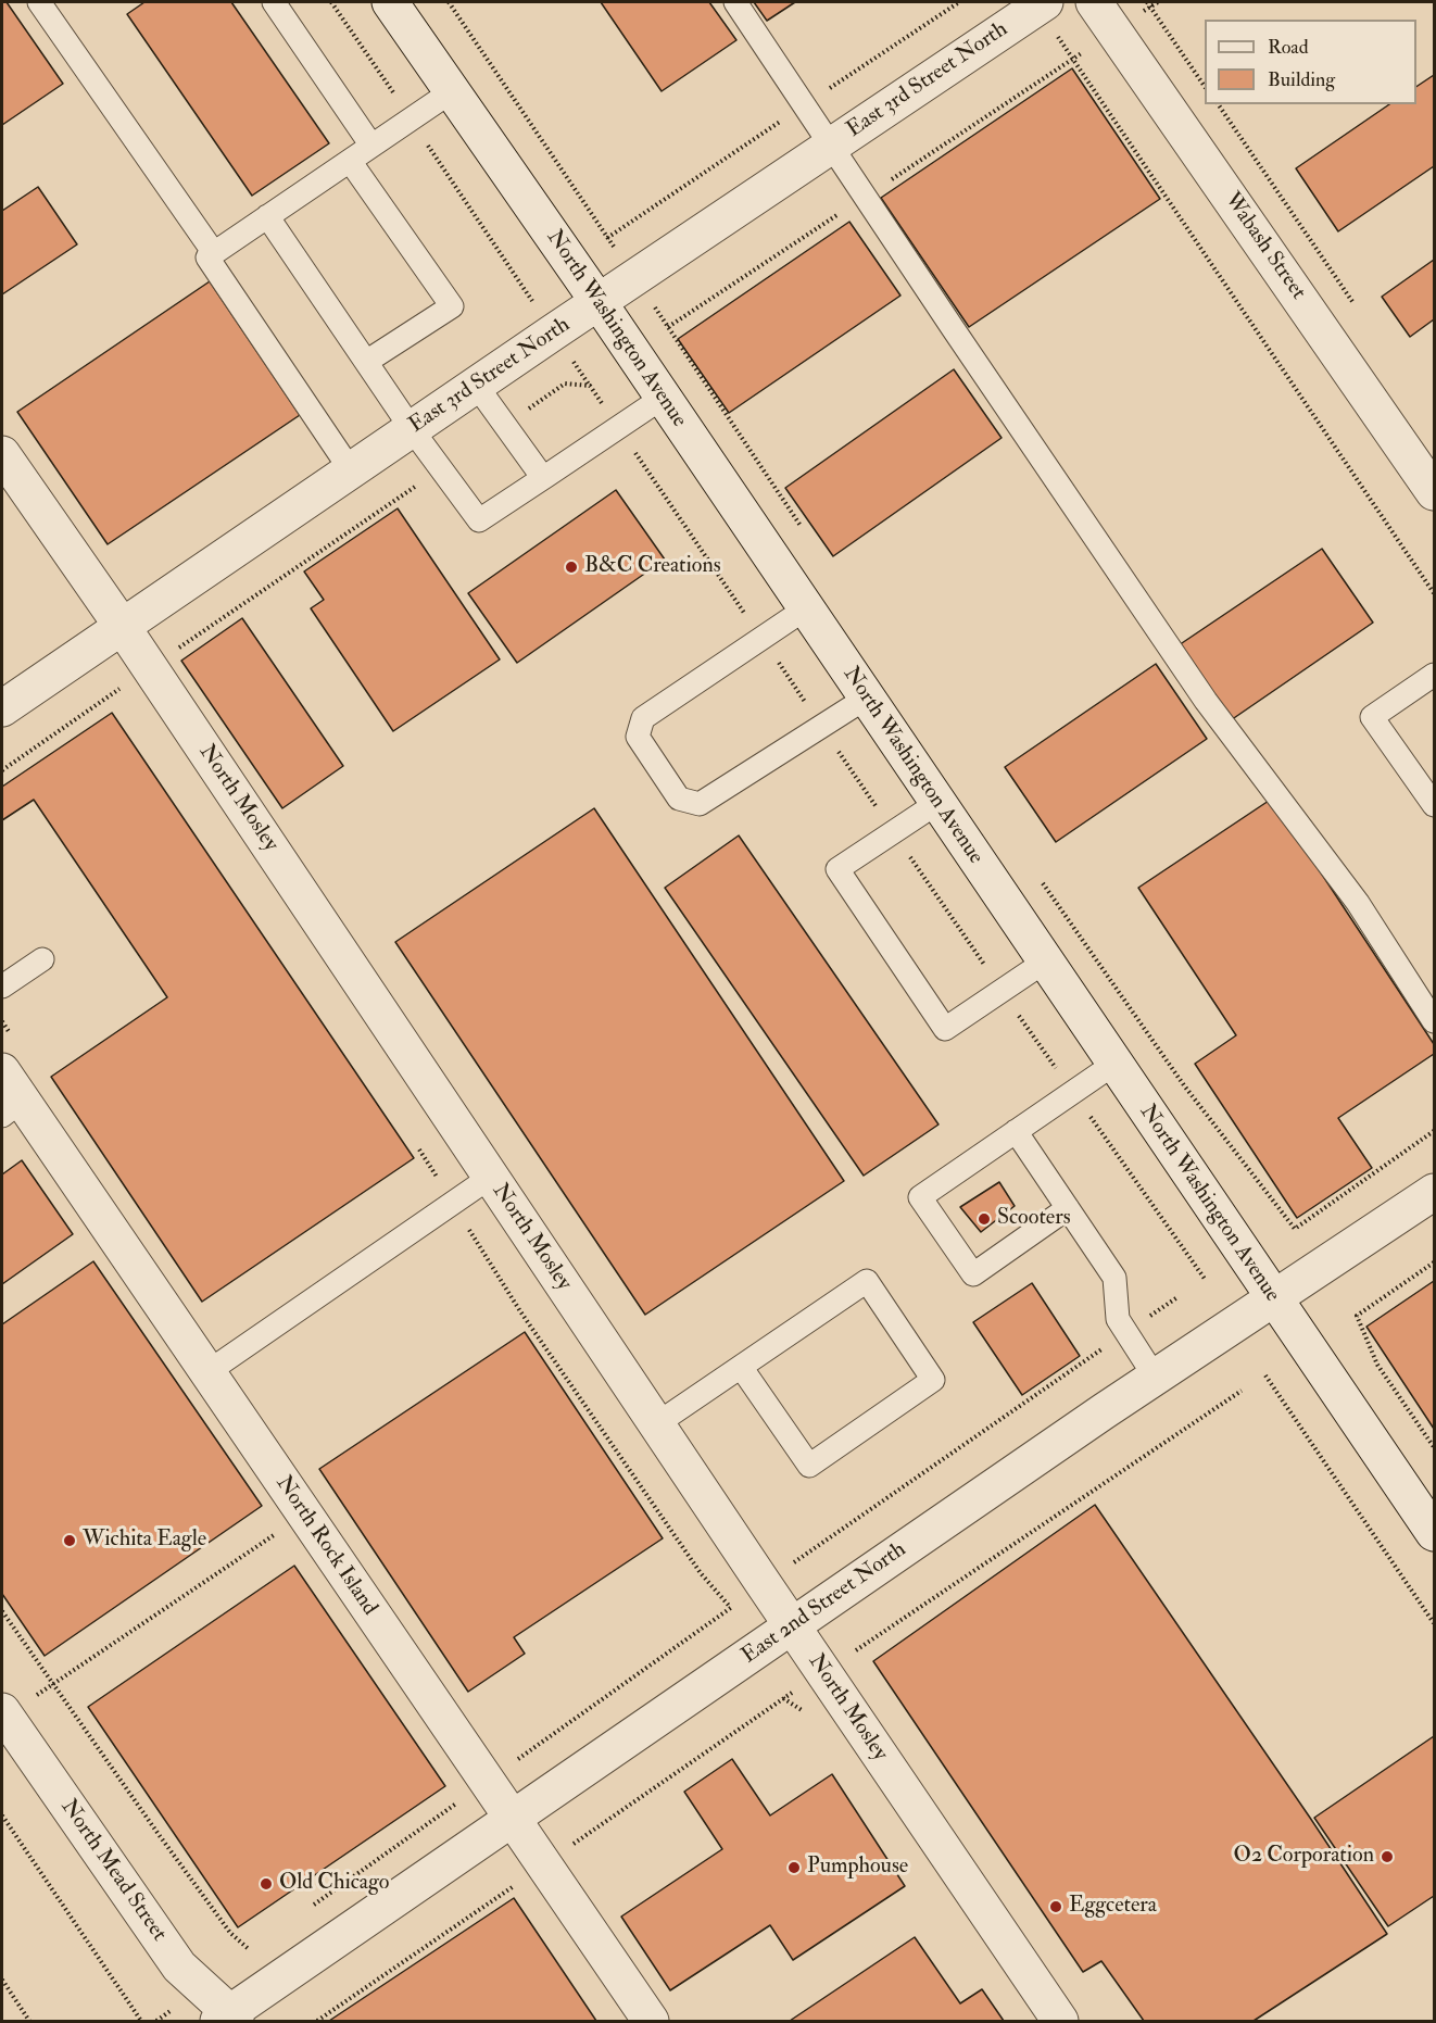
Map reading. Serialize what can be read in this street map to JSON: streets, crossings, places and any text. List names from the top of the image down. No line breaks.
{"streets":{"street":["East 3rd Street North","Wabash Street","North Washington Avenue","North Mosley","North Rock Island","East 2nd Street North","North Mead Street"]},"crossings":[["East 3rd Street North","North Washington Avenue"],["East 3rd Street North","North Mosley"],["North Washington Avenue","East 2nd Street North"],["North Mosley","East 2nd Street North"],["North Rock Island","East 2nd Street North"],["East 2nd Street North","North Mead Street"]],"places":["B&C Creations","Scooters","Wichita Eagle","O2 Corporation","Pumphouse","Old Chicago","Eggcetera"],"legend":["Road","Building"]}
